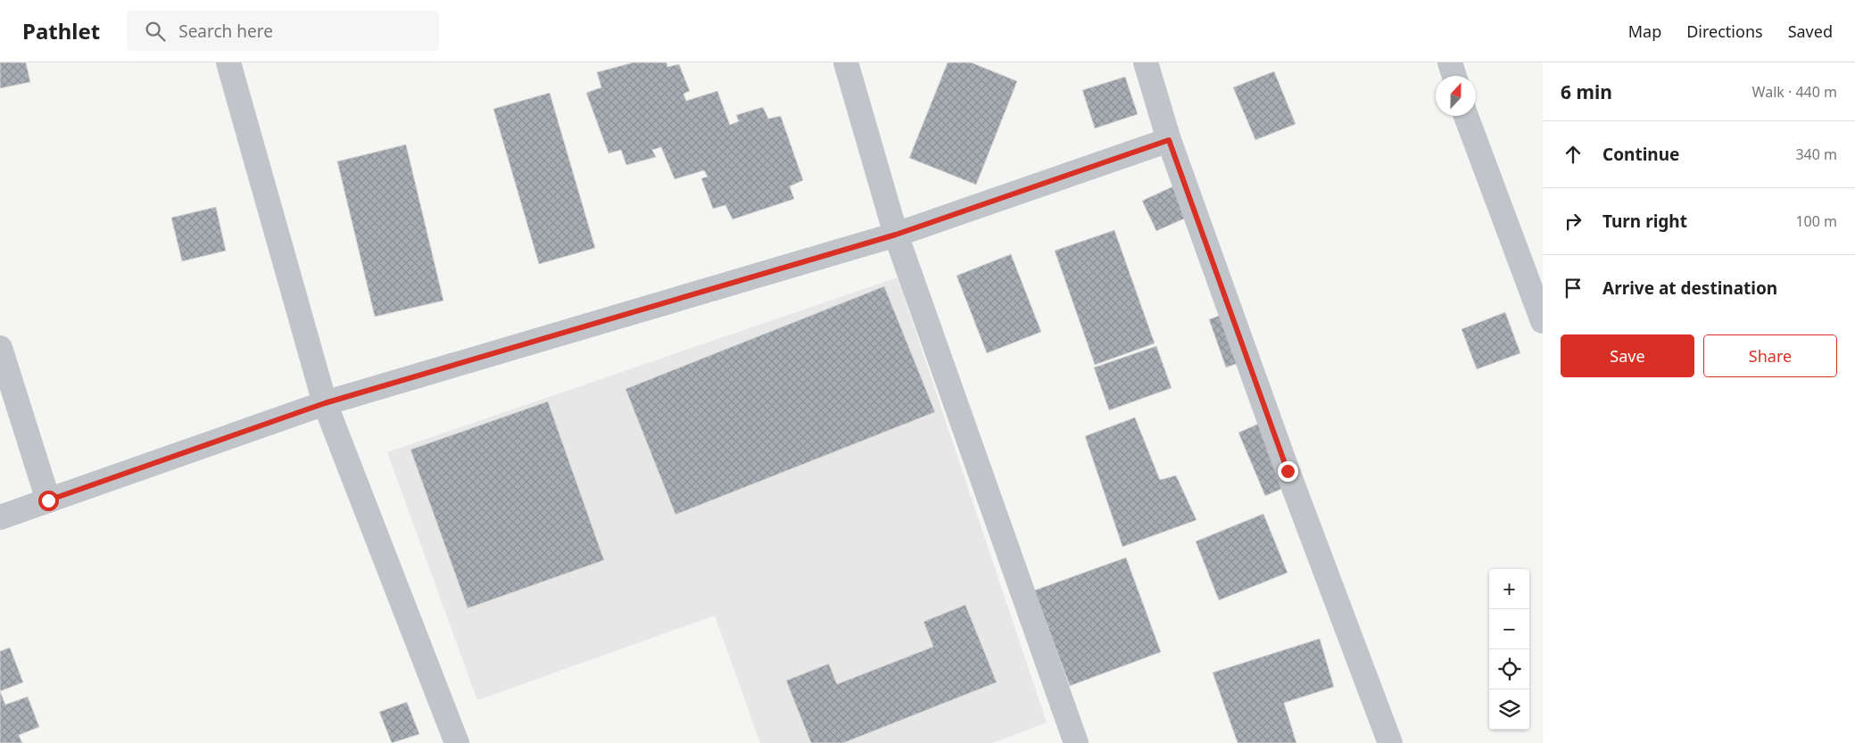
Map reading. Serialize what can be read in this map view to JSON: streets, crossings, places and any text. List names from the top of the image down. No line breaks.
{"north":"top","page":{"header":"Pathlet","search":"Search here","nav":["Map","Directions","Saved"],"heading":["6 min","Walk · 440 m"],"list":[["Continue","340 m"],["Turn right","100 m"],"Arrive at destination"],"buttons":["Save","Share"],"map_buttons":["+","−"]}}
